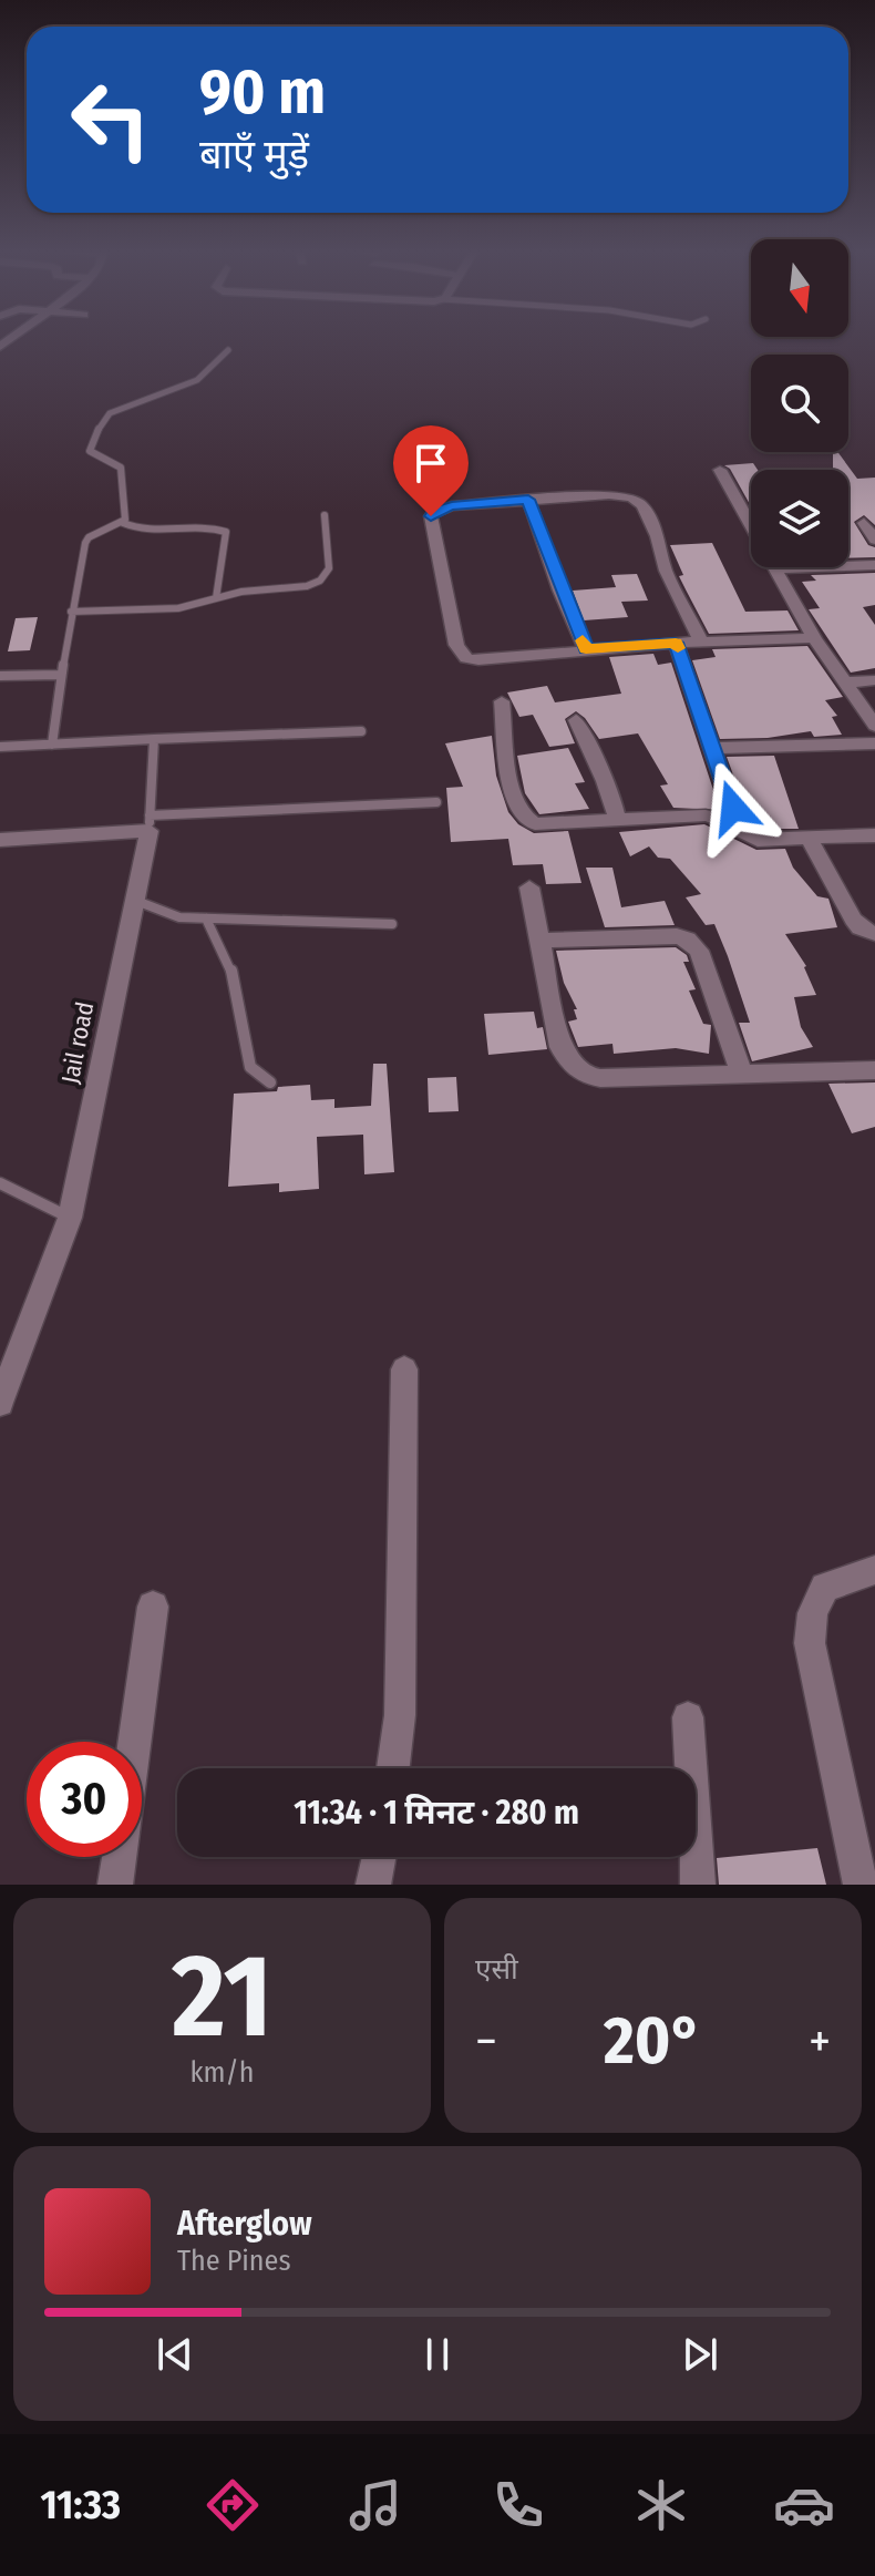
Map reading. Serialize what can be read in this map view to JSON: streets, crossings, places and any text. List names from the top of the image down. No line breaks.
{"streets":{"street":["Jail road"]},"north":"bottom","page":{"turn":["90 m","बाएँ मुड़ें"],"limit":"30","trip":"11:34 · 1 मिनट · 280 m","tile":[["21","km/h"],"एसी"],"heat":["−","20°","+"],"song":["Afterglow","The Pines"],"tabs":"11:33"}}
